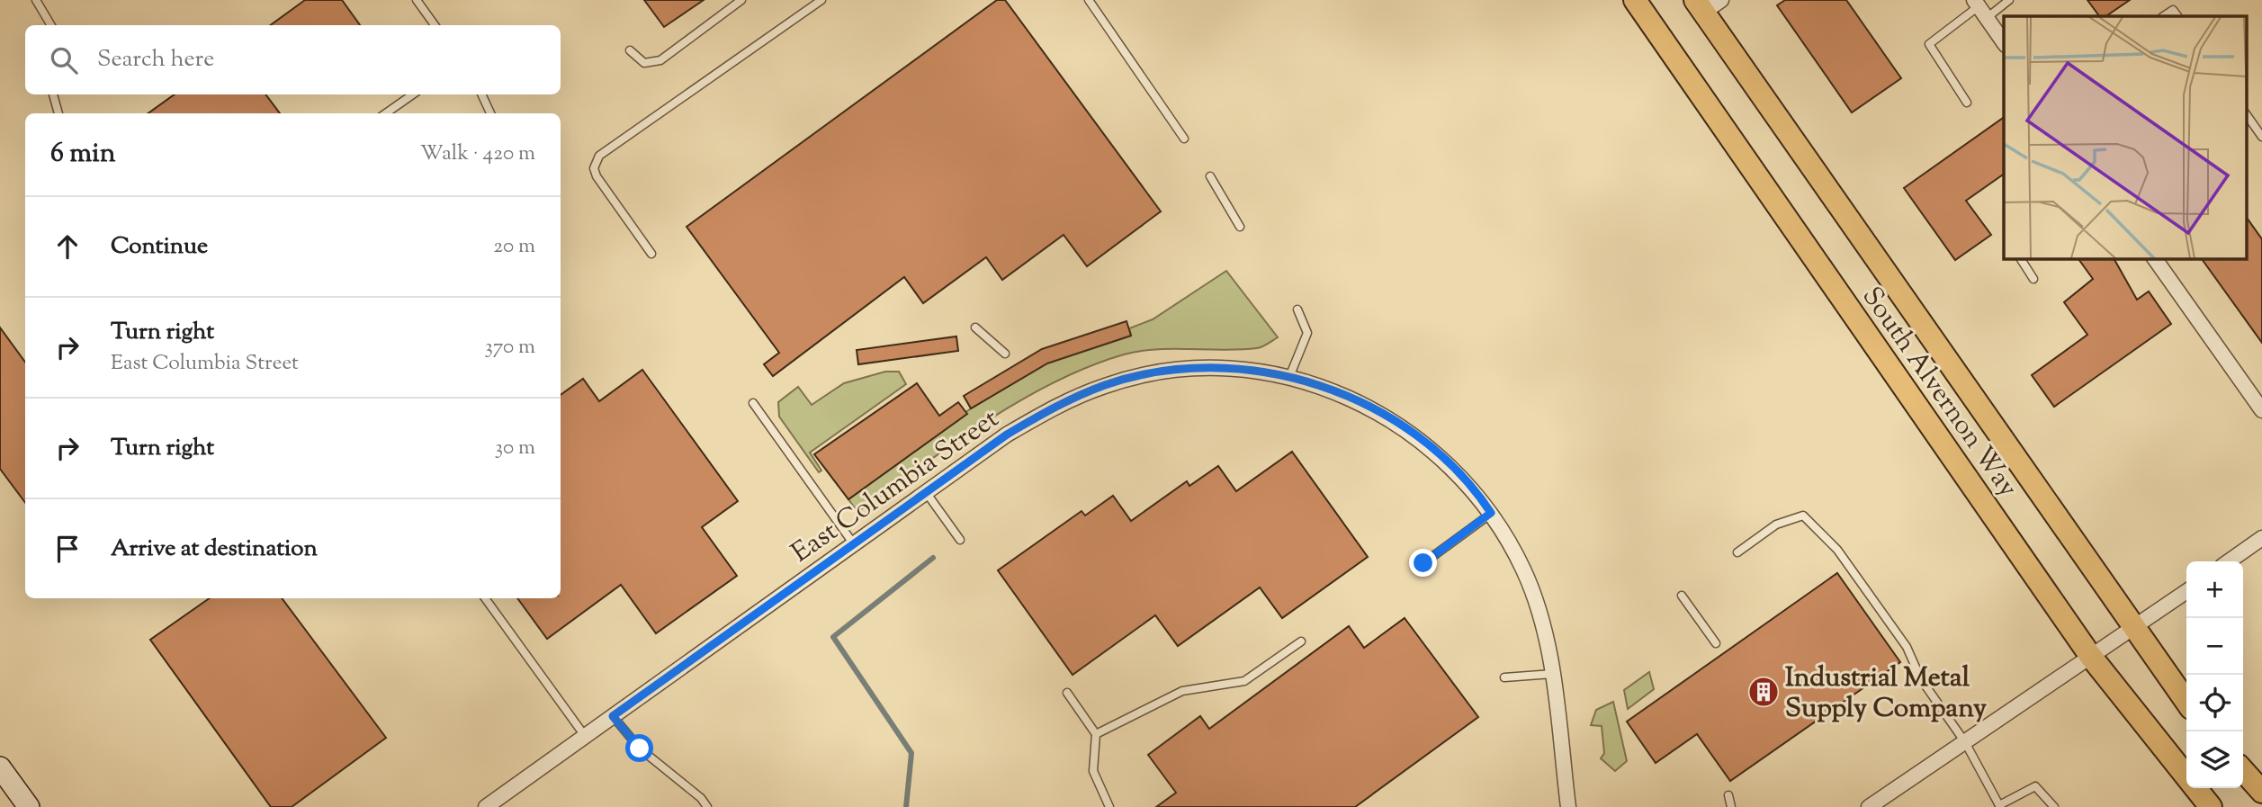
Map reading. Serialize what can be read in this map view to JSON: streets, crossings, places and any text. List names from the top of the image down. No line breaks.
{"streets":{"main road":["South Alvernon Way"],"street":["East Columbia Street"]},"places":{"building":["Industrial Metal Supply Company"]},"page":{"search":"Search here","heading":["6 min","Walk · 420 m"],"list":[["Continue","20 m"],["Turn right","East Columbia Street","370 m"],["Turn right","30 m"],"Arrive at destination"],"map_buttons":["+","−"]}}
